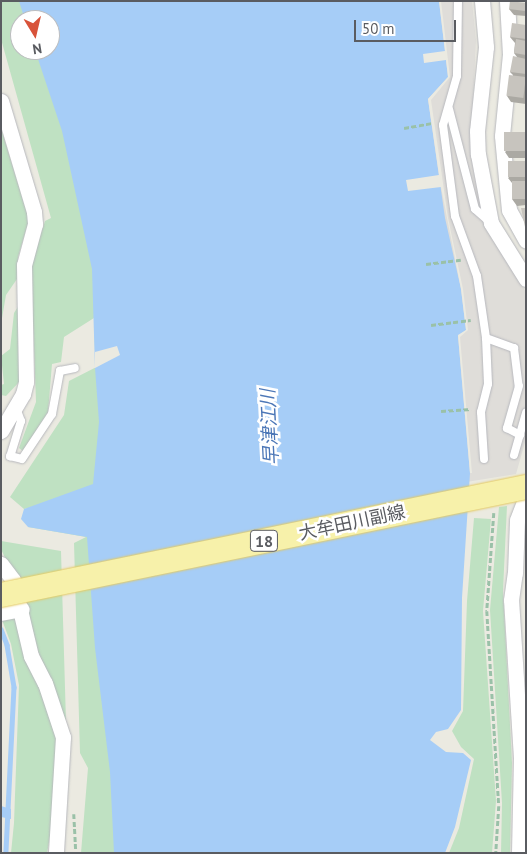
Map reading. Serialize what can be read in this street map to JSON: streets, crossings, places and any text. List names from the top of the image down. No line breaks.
{"streets":{"main road":["大牟田川副線","18"]},"water":["早津江川"],"scale_bar":"50 m","north":"bottom"}
